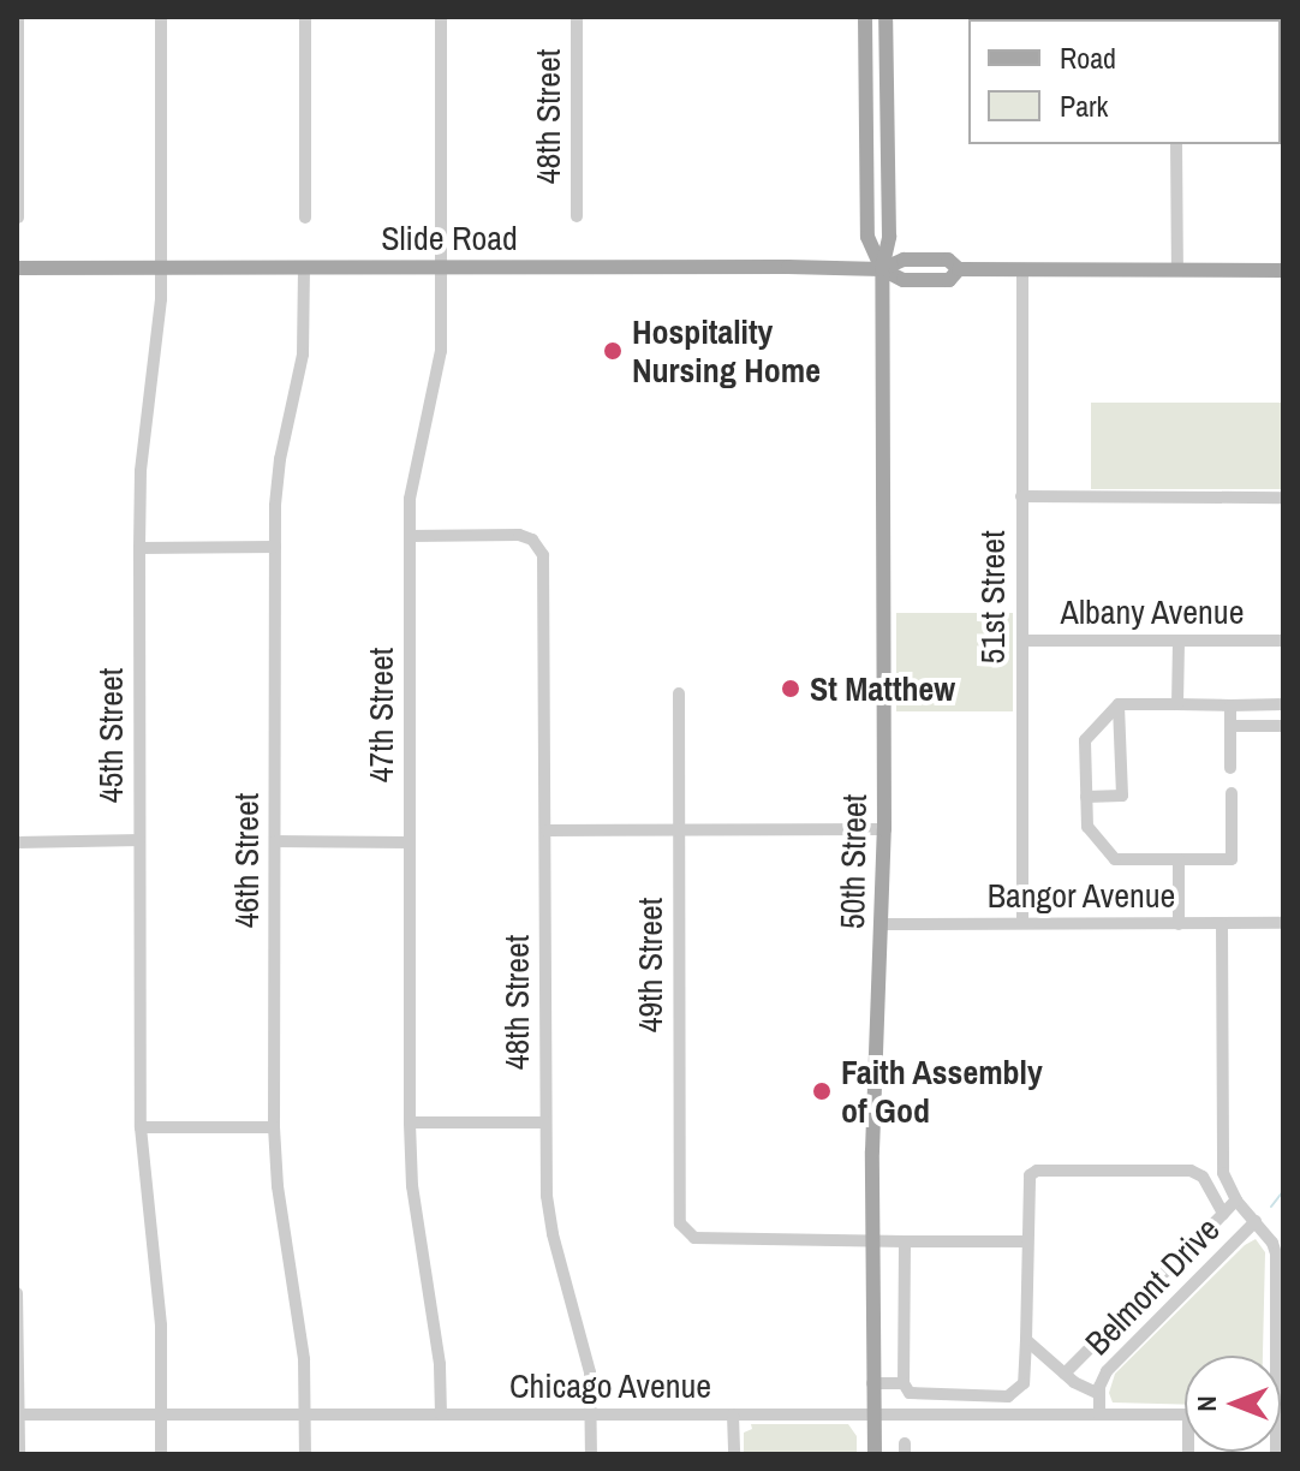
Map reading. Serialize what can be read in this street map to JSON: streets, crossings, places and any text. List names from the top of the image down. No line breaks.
{"streets":{"main road":["Slide Road","50th Street"],"street":["48th Street","51st Street","Albany Avenue","47th Street","45th Street","46th Street","Bangor Avenue","49th Street","Belmont Drive","Chicago Avenue"]},"crossings":[["48th Street","47th Street"],["48th Street","Chicago Avenue"],["Slide Road","51st Street"],["Slide Road","47th Street"],["Slide Road","45th Street"],["Slide Road","46th Street"],["Slide Road","50th Street"],["51st Street","Albany Avenue"],["51st Street","Bangor Avenue"],["47th Street","Chicago Avenue"],["45th Street","Chicago Avenue"],["46th Street","Chicago Avenue"],["50th Street","Bangor Avenue"],["50th Street","49th Street"],["50th Street","Chicago Avenue"],["Bangor Avenue","Belmont Drive"],["Belmont Drive","Chicago Avenue"]],"places":["Hospitality Nursing Home","St Matthew","Faith Assembly of God"],"legend":["Road","Park"],"north":"left"}
